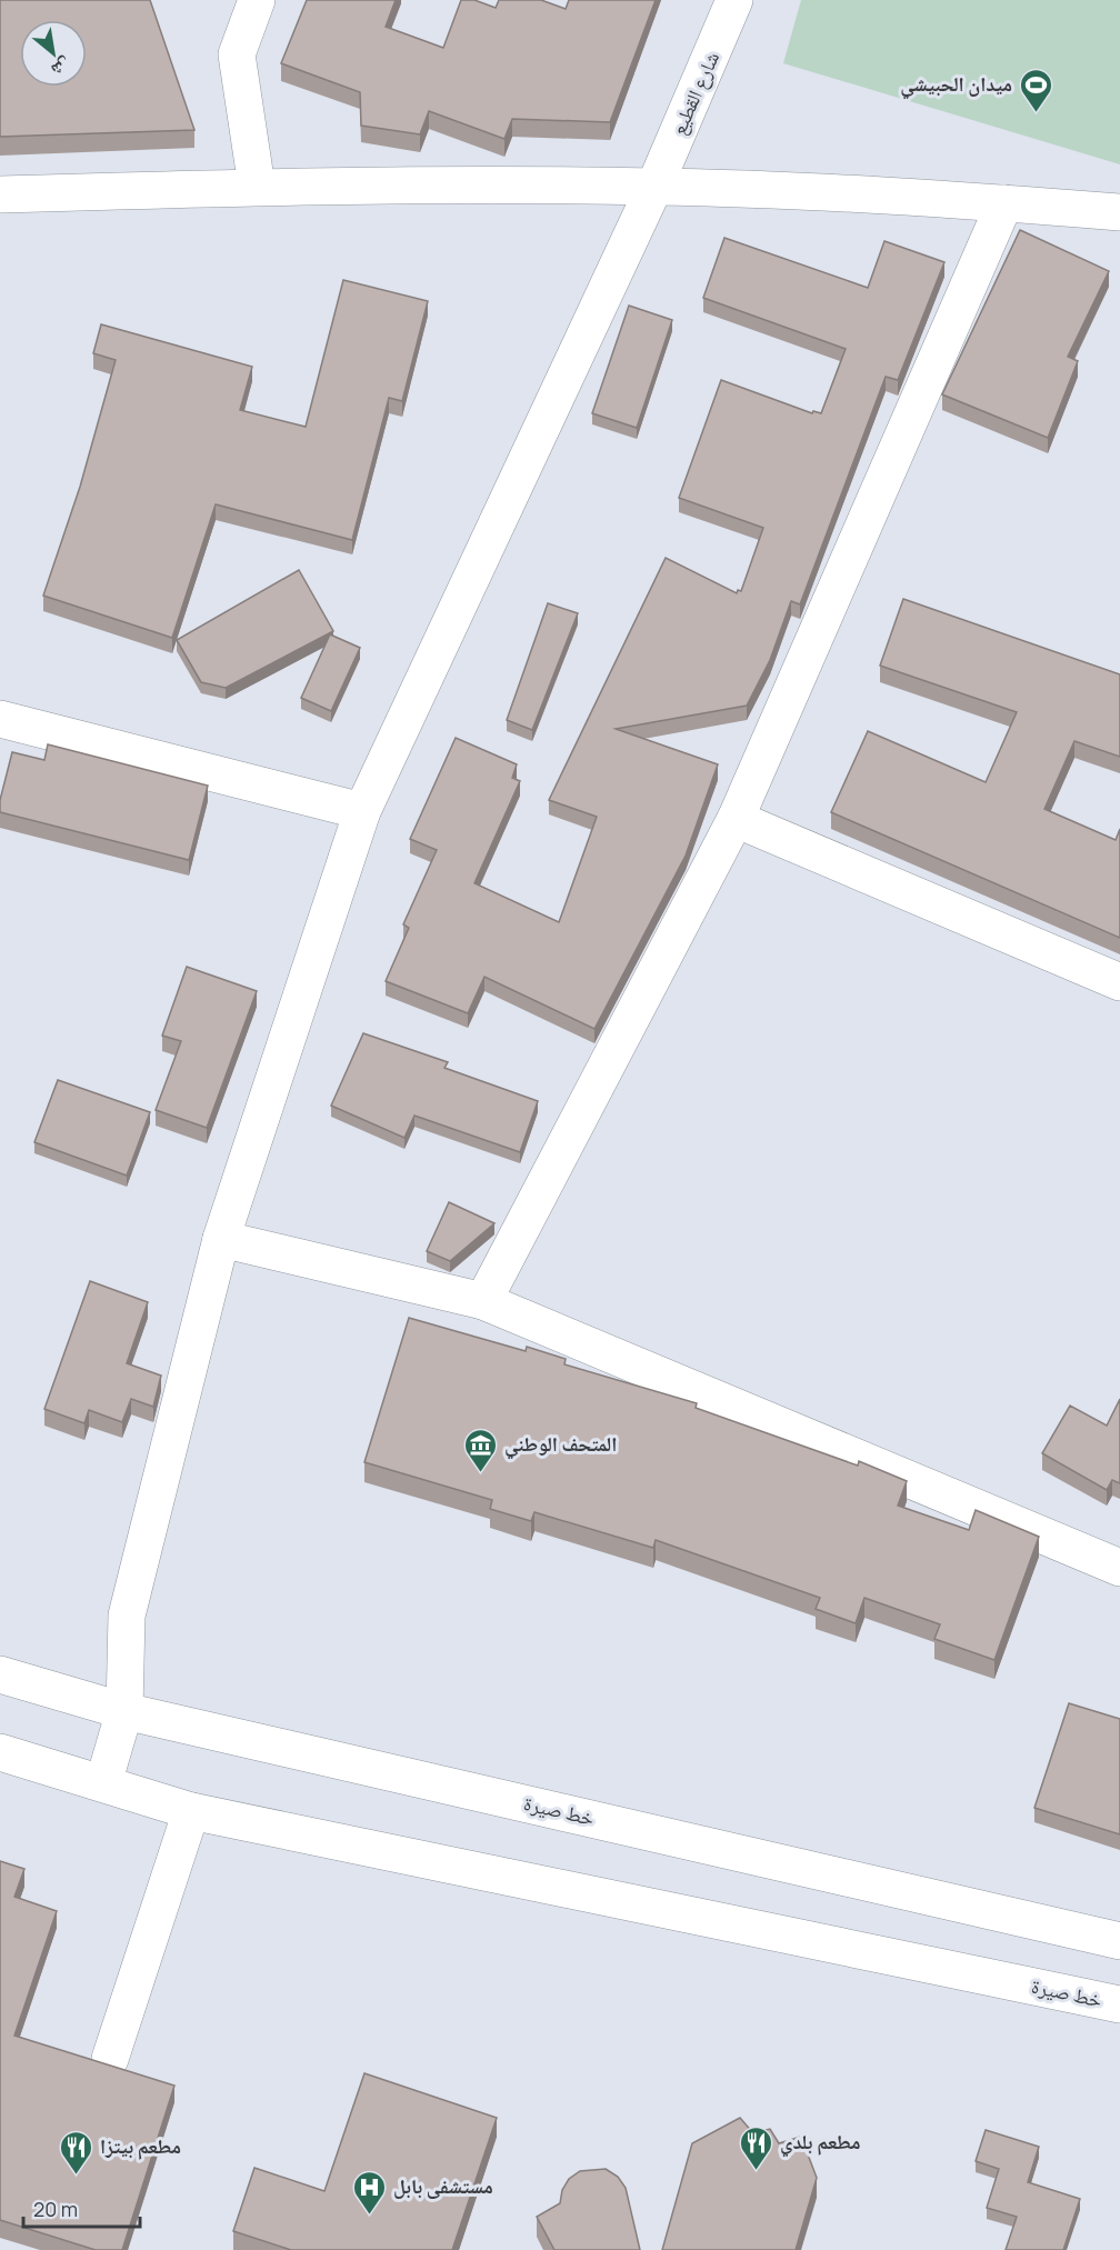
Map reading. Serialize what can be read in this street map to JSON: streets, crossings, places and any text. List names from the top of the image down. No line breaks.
{"streets":{"street":["شارع القطيع","خط صيرة"]},"crossings":[["شارع القطيع","خط صيرة"]],"places":{"sports":["ميدان الحبيشي"],"museum":["المتحف الوطني"],"restaurant":["مطعم بلدي","مطعم بيتزا"],"hospital":["مستشفى بابل"]},"scale_bar":"20 m","north":"bottom right"}
